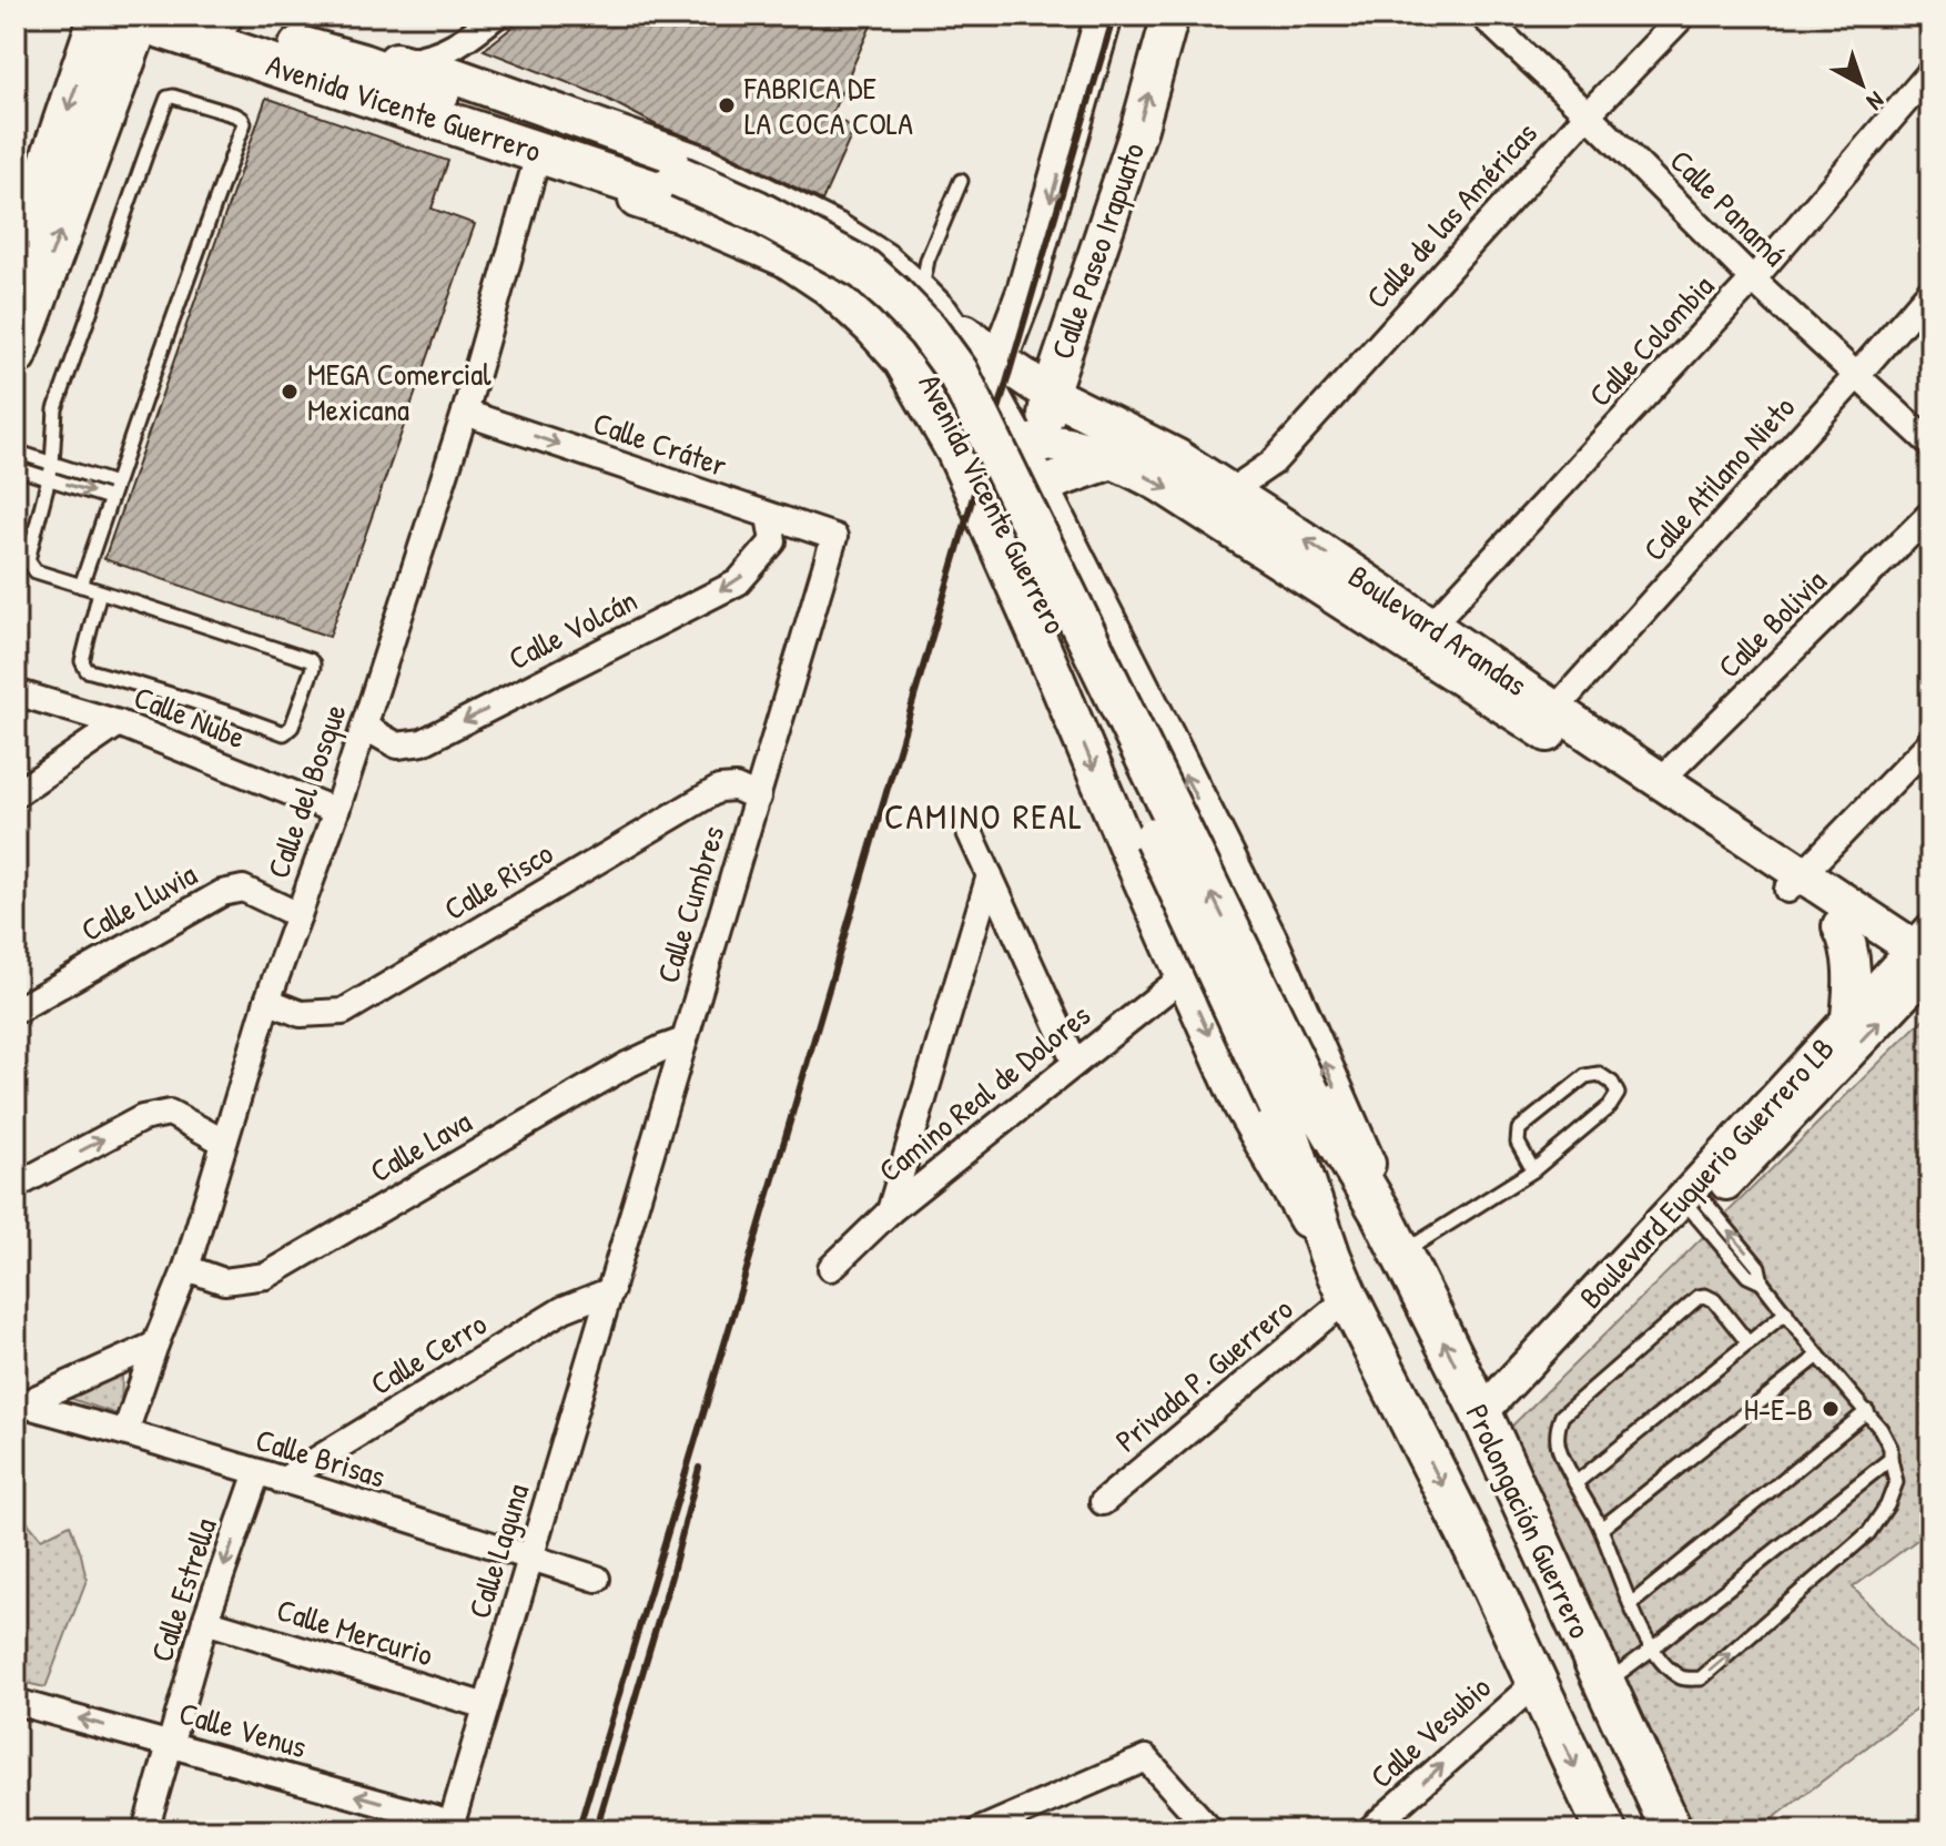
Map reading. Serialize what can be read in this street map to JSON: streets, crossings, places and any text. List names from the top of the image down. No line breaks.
{"streets":{"main road":["Avenida Vicente Guerrero","Calle Paseo Irapuato","Boulevard Arandas","Prolongación Guerrero"],"street":["Calle Panamá","Calle de las Américas","Calle Colombia","Calle Cráter","Calle Atilano Nieto","Calle Bolivia","Calle Volcán","Calle Nube","Calle del Bosque","Calle Risco","Calle Lluvia","Calle Cumbres","Camino Real de Dolores","Calle Lava","Boulevard Euquerio Guerrero LB","Calle Cerro","Privada P. Guerrero","Calle Brisas","Calle Laguna","Calle Estrella","Calle Mercurio","Calle Venus","Calle Vesubio"]},"crossings":[["Avenida Vicente Guerrero","Boulevard Arandas"],["Avenida Vicente Guerrero","Prolongación Guerrero"],["Calle Panamá","Calle de las Américas"],["Calle Panamá","Calle Colombia"],["Calle Panamá","Calle Atilano Nieto"],["Calle de las Américas","Boulevard Arandas"],["Calle Paseo Irapuato","Boulevard Arandas"],["Calle Colombia","Boulevard Arandas"],["Calle Cráter","Calle Volcán"],["Calle Cráter","Calle del Bosque"],["Calle Cráter","Calle Cumbres"],["Calle Atilano Nieto","Boulevard Arandas"],["Calle Bolivia","Boulevard Arandas"],["Calle Volcán","Calle del Bosque"],["Boulevard Arandas","Boulevard Euquerio Guerrero LB"],["Calle Nube","Calle del Bosque"],["Calle del Bosque","Calle Risco"],["Calle del Bosque","Calle Lluvia"],["Calle del Bosque","Calle Lava"],["Calle del Bosque","Calle Brisas"],["Calle Risco","Calle Cumbres"],["Calle Cumbres","Calle Lava"],["Calle Cumbres","Calle Cerro"],["Calle Cumbres","Calle Laguna"],["Boulevard Euquerio Guerrero LB","Prolongación Guerrero"],["Calle Cerro","Calle Brisas"],["Calle Cerro","Calle Laguna"],["Privada P. Guerrero","Prolongación Guerrero"],["Calle Brisas","Calle Laguna"],["Calle Brisas","Calle Estrella"],["Prolongación Guerrero","Calle Vesubio"],["Calle Laguna","Calle Mercurio"],["Calle Laguna","Calle Venus"],["Calle Estrella","Calle Mercurio"],["Calle Estrella","Calle Venus"]],"one_way":["Calle Cráter","Calle Volcán","Calle Estrella","Calle Venus","Calle Vesubio"],"districts":["CAMINO REAL"],"places":["FABRICA DE LA COCA COLA","MEGA Comercial Mexicana","H-E-B"],"north":"bottom right"}
